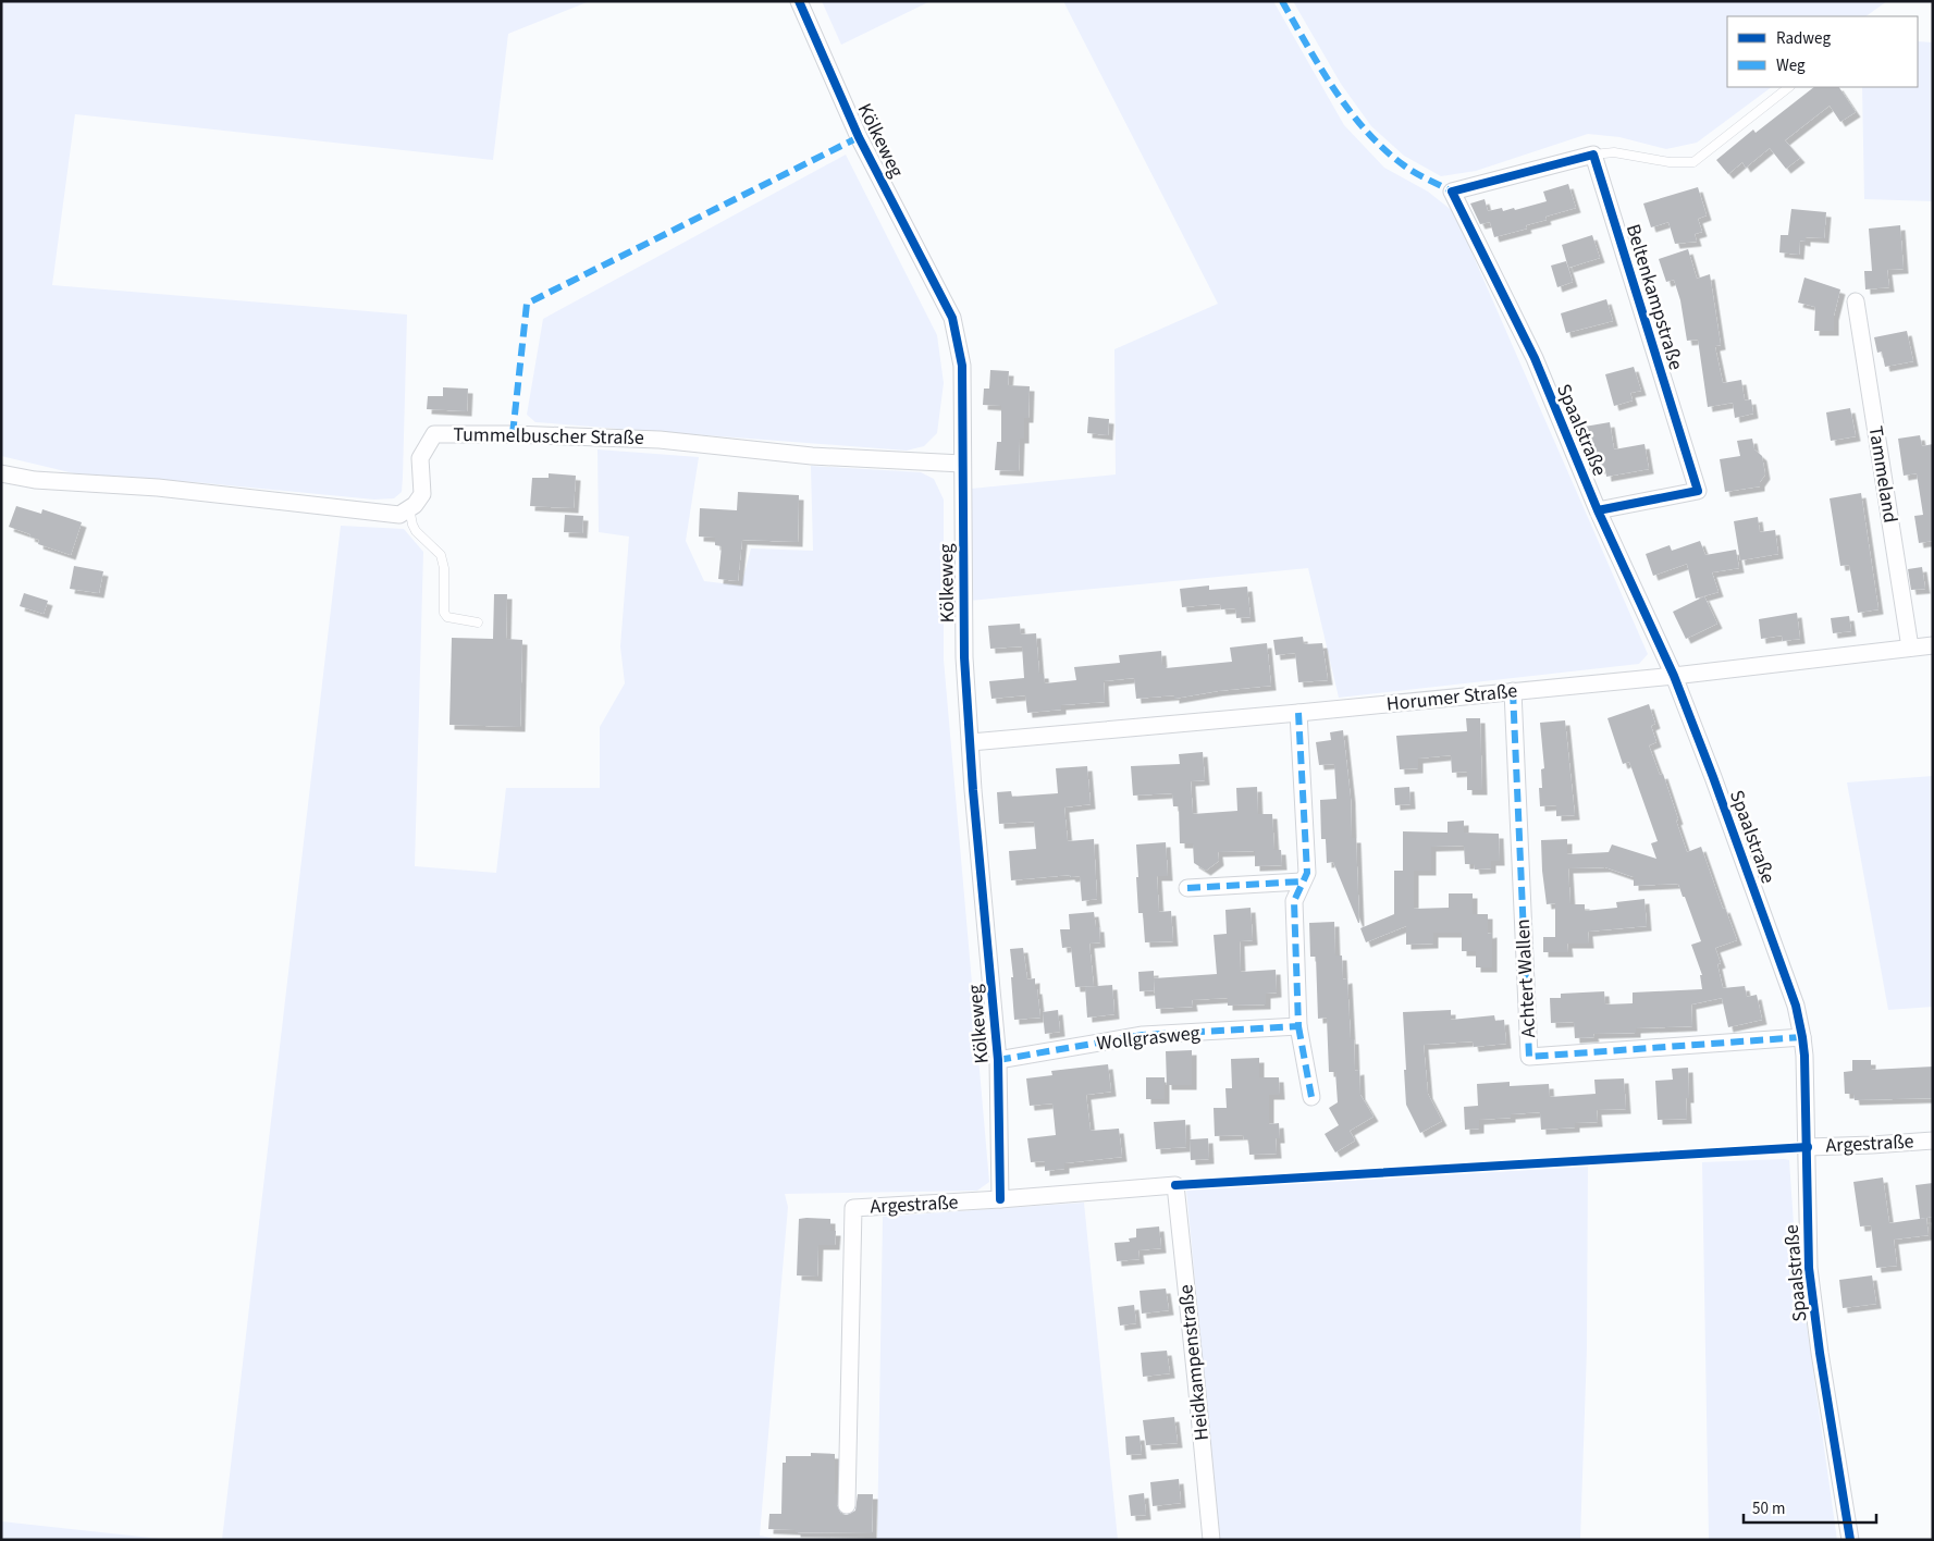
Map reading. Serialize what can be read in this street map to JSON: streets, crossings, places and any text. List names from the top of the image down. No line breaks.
{"streets":{"street":["Kölkeweg","Beltenkampstraße","Spaalstraße","Tummelbuscher Straße","Tammeland","Horumer Straße","Achtert Wallen","Wollgrasweg","Argestraße","Heidkampenstraße"]},"crossings":[["Kölkeweg","Tummelbuscher Straße"],["Kölkeweg","Horumer Straße"],["Kölkeweg","Wollgrasweg"],["Kölkeweg","Argestraße"],["Beltenkampstraße","Spaalstraße"],["Spaalstraße","Horumer Straße"],["Spaalstraße","Achtert Wallen"],["Spaalstraße","Argestraße"],["Tammeland","Horumer Straße"],["Horumer Straße","Achtert Wallen"],["Argestraße","Heidkampenstraße"]],"legend":["Radweg","Weg"],"scale_bar":"50 m"}
